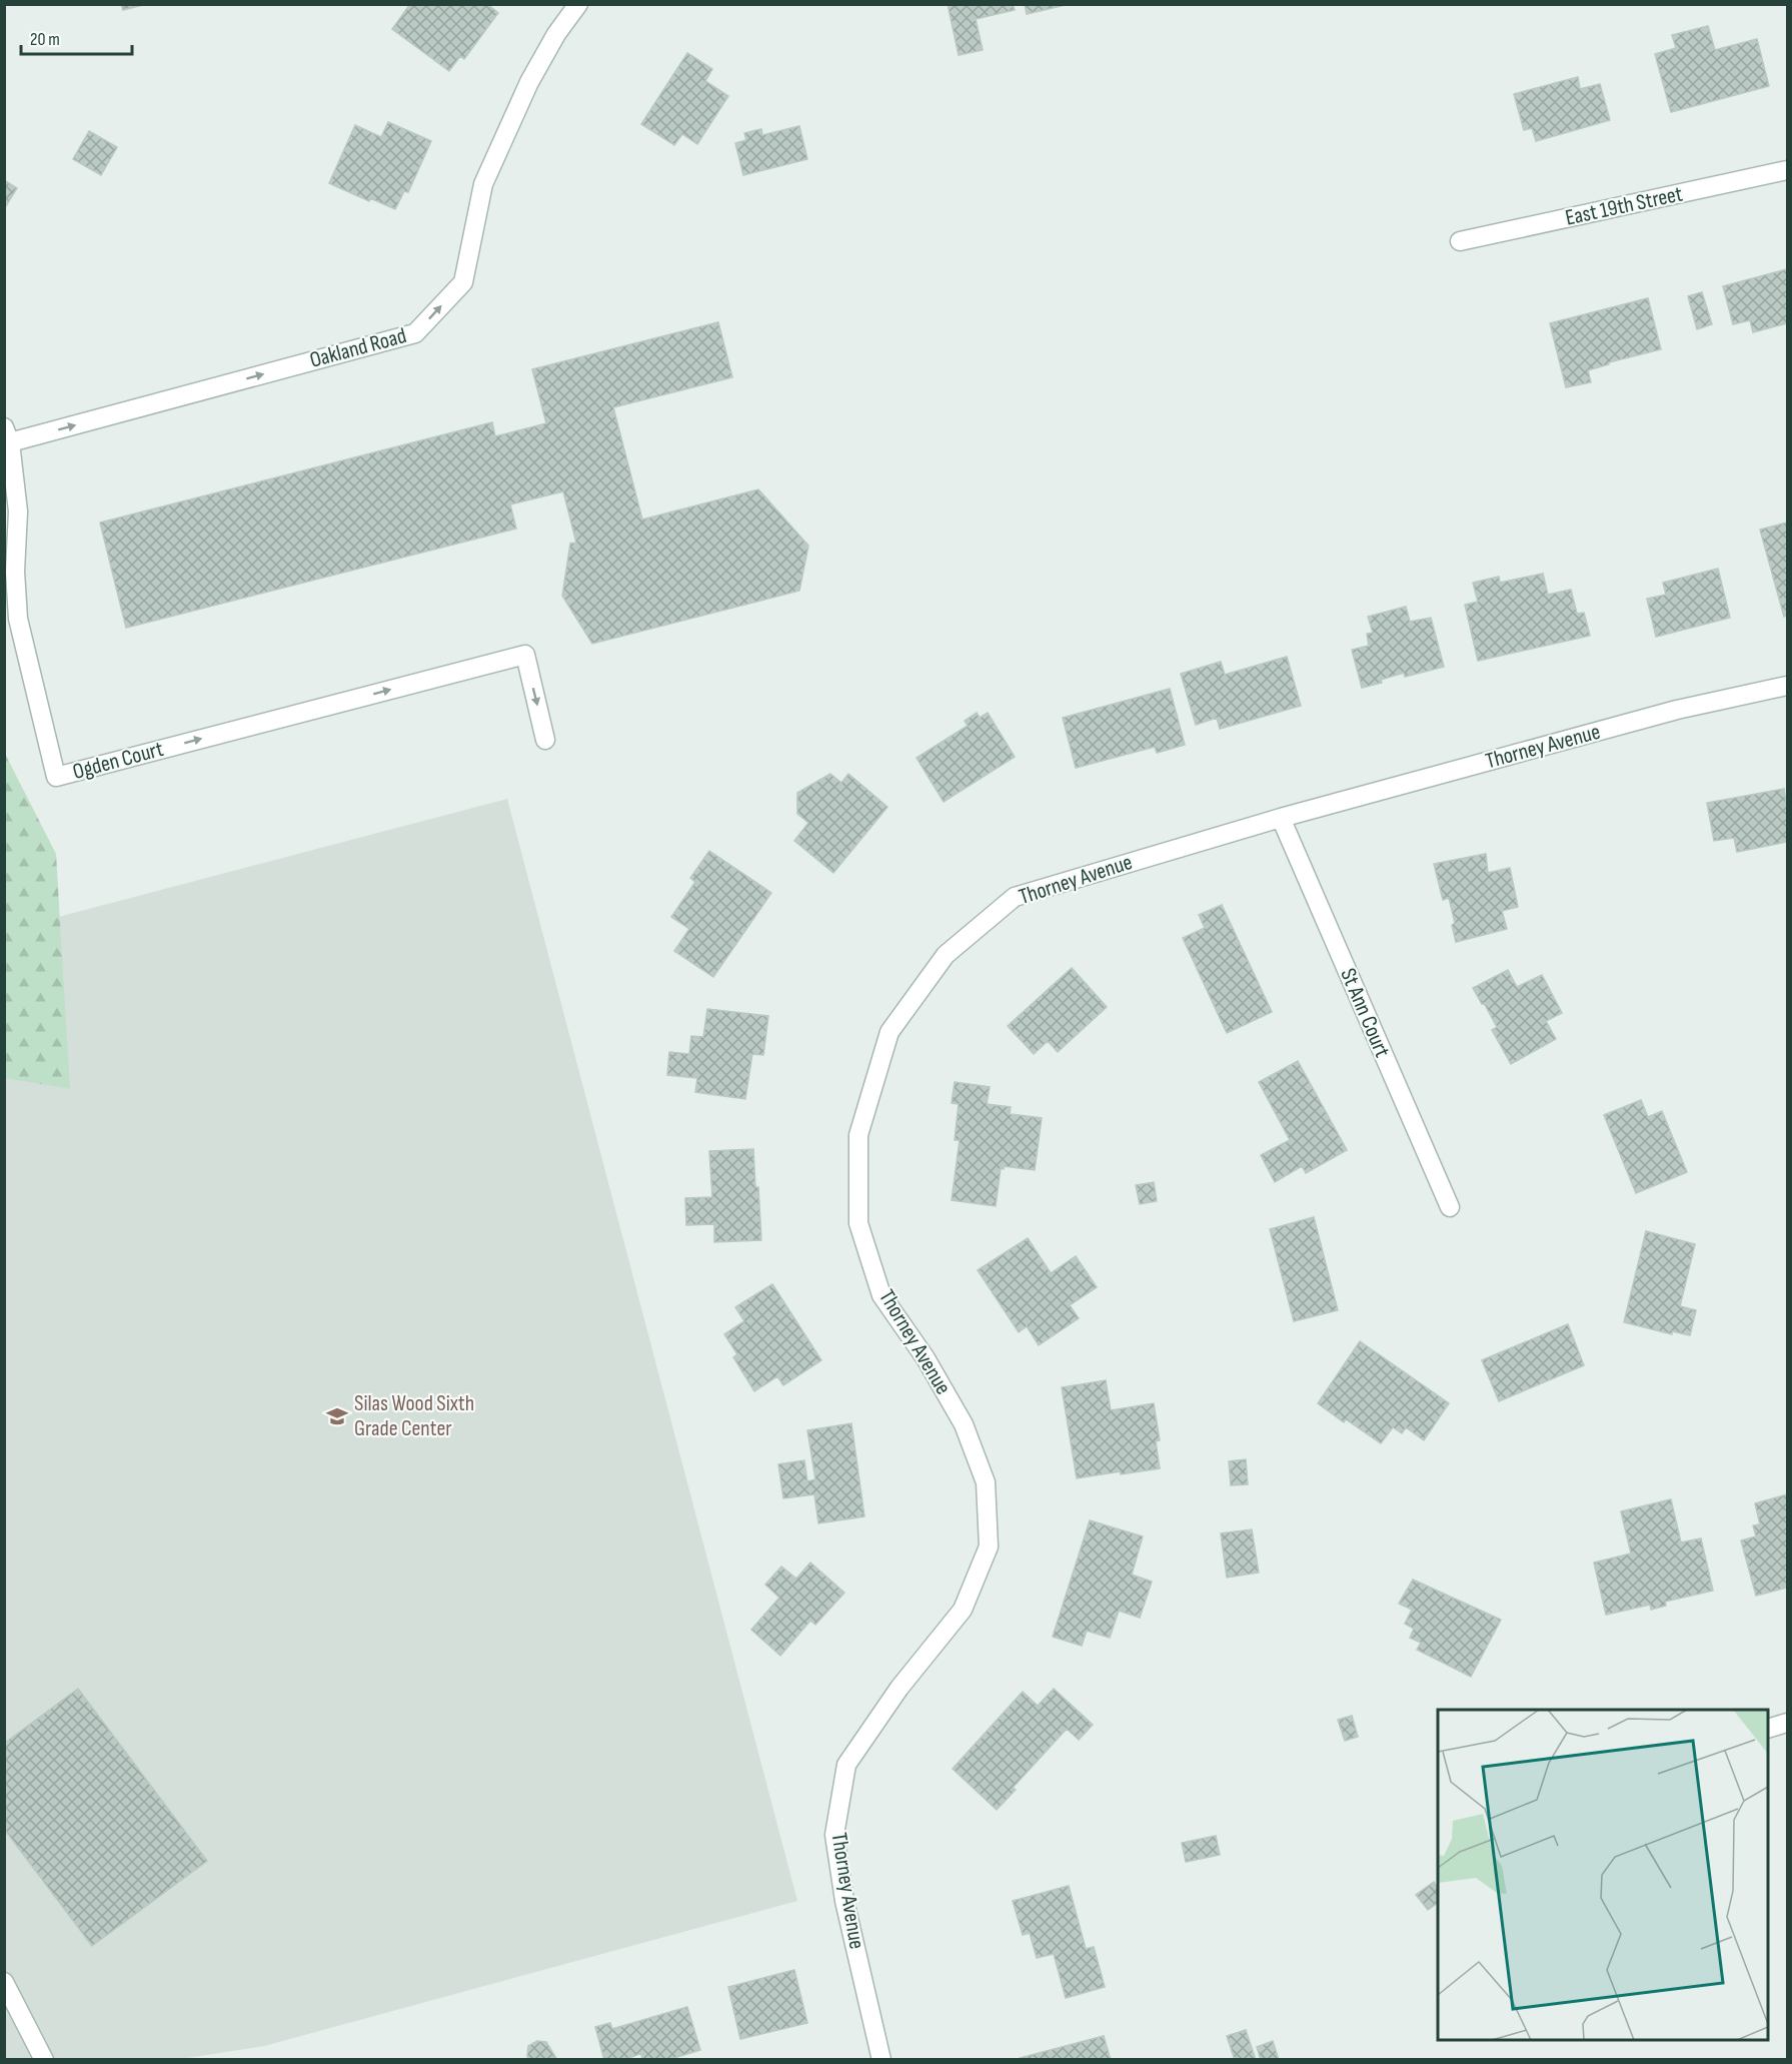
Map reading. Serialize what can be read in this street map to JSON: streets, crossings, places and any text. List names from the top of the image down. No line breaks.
{"streets":{"street":["East 19th Street","Oakland Road","Thorney Avenue","Ogden Court","St Ann Court"]},"crossings":[["Oakland Road","Ogden Court"],["Thorney Avenue","St Ann Court"]],"one_way":["Oakland Road"],"places":{"school or university":["Silas Wood Sixth Grade Center"]},"scale_bar":"20 m"}
